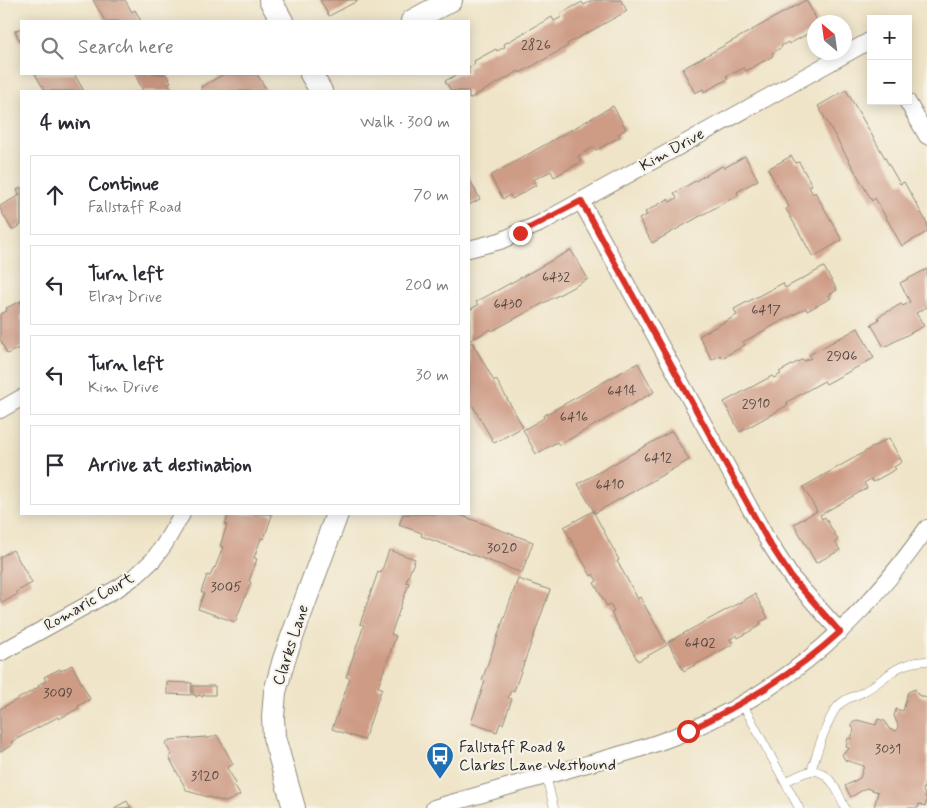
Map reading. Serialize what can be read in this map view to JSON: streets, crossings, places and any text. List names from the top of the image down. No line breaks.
{"streets":{"street":["Kim Drive","Romaric Court","Clarks Lane"]},"places":{"bus stop":["Fallstaff Road & Clarks Lane Westbound"]},"house_numbers":["2826","6432","6430","6417","2906","6414","2910","6416","6412","6410","3020","3005","6402","3009","3031","3120"],"north":"top left","page":{"map_buttons":["+","−"],"search":"Search here","heading":["4 min","Walk · 300 m"],"list":[["Continue","Fallstaff Road","70 m"],["Turn left","Elray Drive","200 m"],["Turn left","Kim Drive","30 m"],"Arrive at destination"]}}
